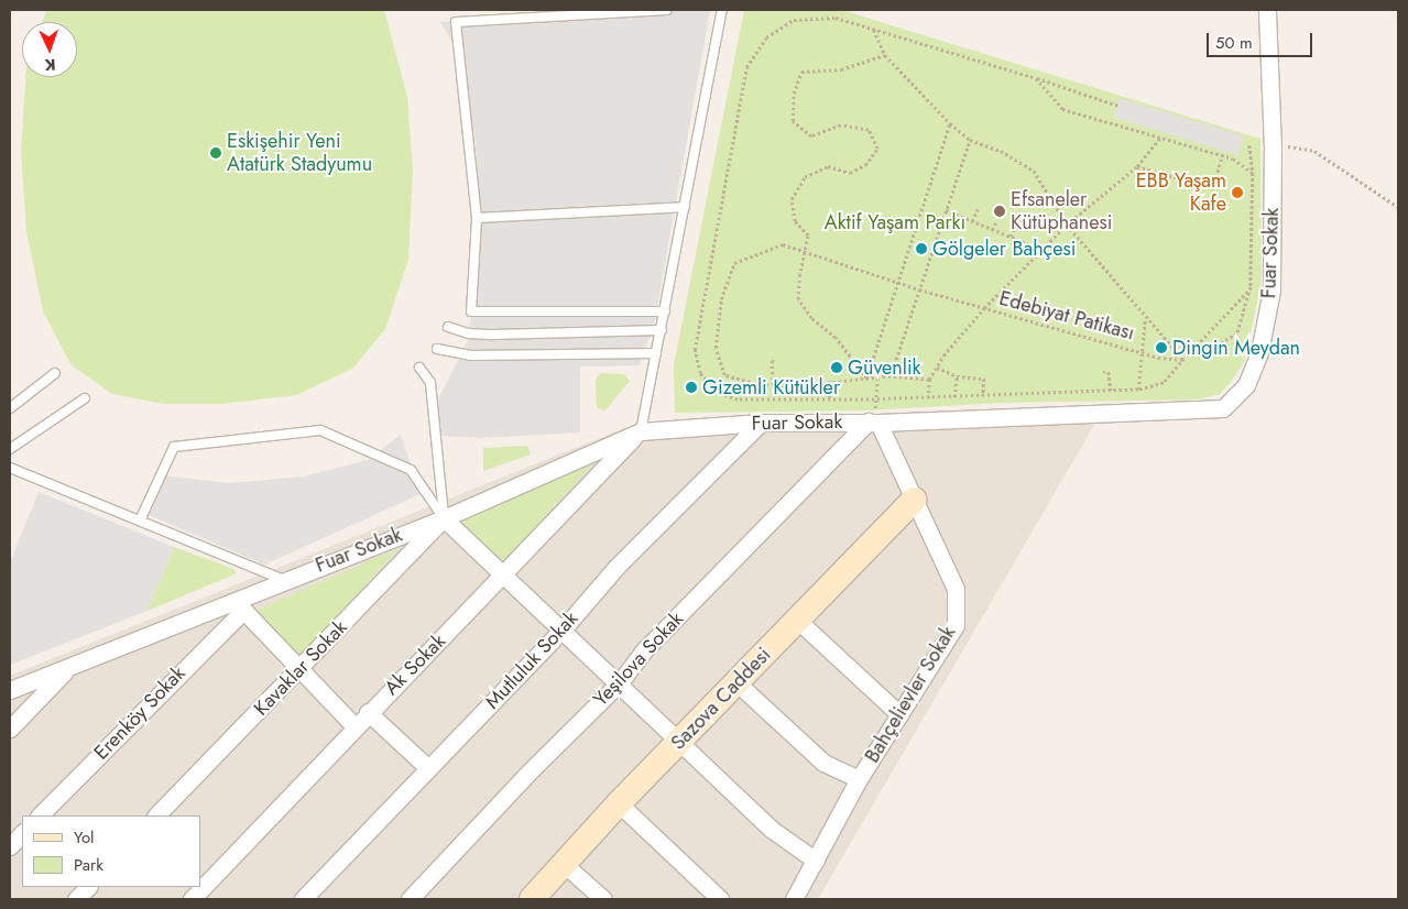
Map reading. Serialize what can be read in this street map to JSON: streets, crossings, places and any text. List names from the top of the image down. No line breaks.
{"streets":{"street":["Fuar Sokak","Yeşilova Sokak","Mutluluk Sokak","Ak Sokak","Kavaklar Sokak","Bahçelievler Sokak","Sazova Caddesi","Erenköy Sokak"],"path":["Edebiyat Patikası"]},"crossings":[["Fuar Sokak","Yeşilova Sokak"],["Fuar Sokak","Mutluluk Sokak"],["Fuar Sokak","Ak Sokak"],["Fuar Sokak","Kavaklar Sokak"],["Fuar Sokak","Bahçelievler Sokak"],["Fuar Sokak","Erenköy Sokak"],["Yeşilova Sokak","Bahçelievler Sokak"],["Bahçelievler Sokak","Sazova Caddesi"]],"parks":["Aktif Yaşam Parkı"],"places":["Eskişehir Yeni Atatürk Stadyumu","EBB Yaşam Kafe","Efsaneler Kütüphanesi","Gölgeler Bahçesi","Dingin Meydan","Güvenlik","Gizemli Kütükler"],"legend":["Yol","Park"],"scale_bar":"50 m","north":"bottom"}
